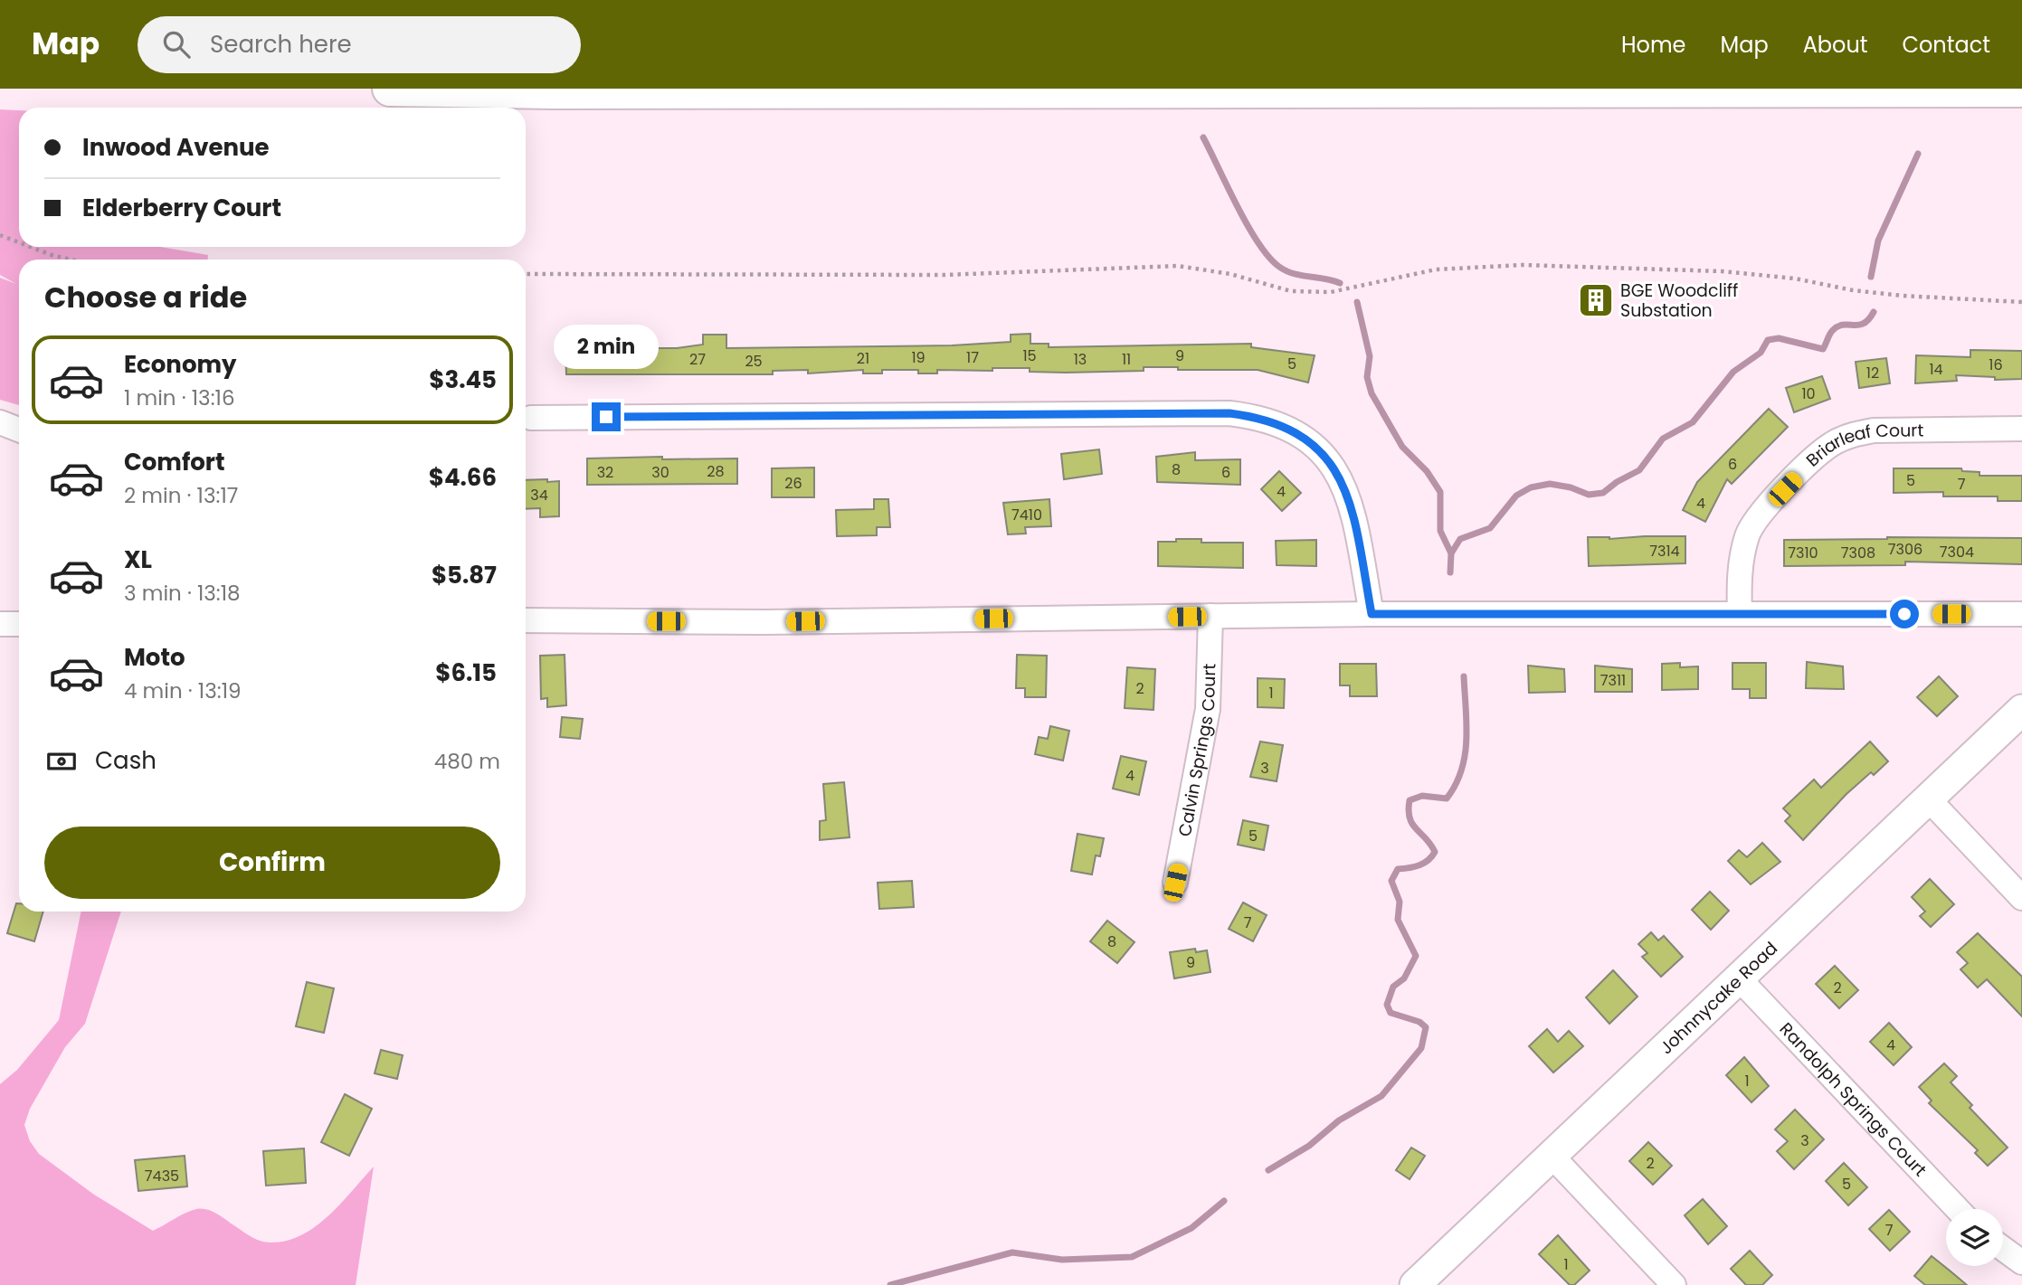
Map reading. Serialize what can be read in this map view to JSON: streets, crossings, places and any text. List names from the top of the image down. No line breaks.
{"streets":{"street":["Briarleaf Court","Calvin Springs Court","Johnnycake Road","Randolph Springs Court"]},"crossings":[["Johnnycake Road","Randolph Springs Court"]],"places":{"building":["BGE Woodcliff Substation"]},"house_numbers":["15","9","19","17","21","27","13","11","25","5","16","14","12","10","6","8","28","32","30","6","5","26","7","4","34","4","7410","7306","7314","7304","7310","7308","7311","2","1","3","4","5","7","8","9","2","4","1","3","2","7435","5","7","1"],"page":{"header":"Map","search":"Search here","nav":["Home","Map","About","Contact"],"banner":["Inwood Avenue","Elderberry Court"],"heading":"Choose a ride","bubble":"2 min","list":[{"name":"Economy","note":"1 min · 13:16","value":"$3.45"},{"name":"Comfort","note":"2 min · 13:17","value":"$4.66"},{"name":"XL","note":"3 min · 13:18","value":"$5.87"},{"name":"Moto","note":"4 min · 13:19","value":"$6.15"}],"pay":["Cash","480 m"],"buttons":"Confirm"}}
